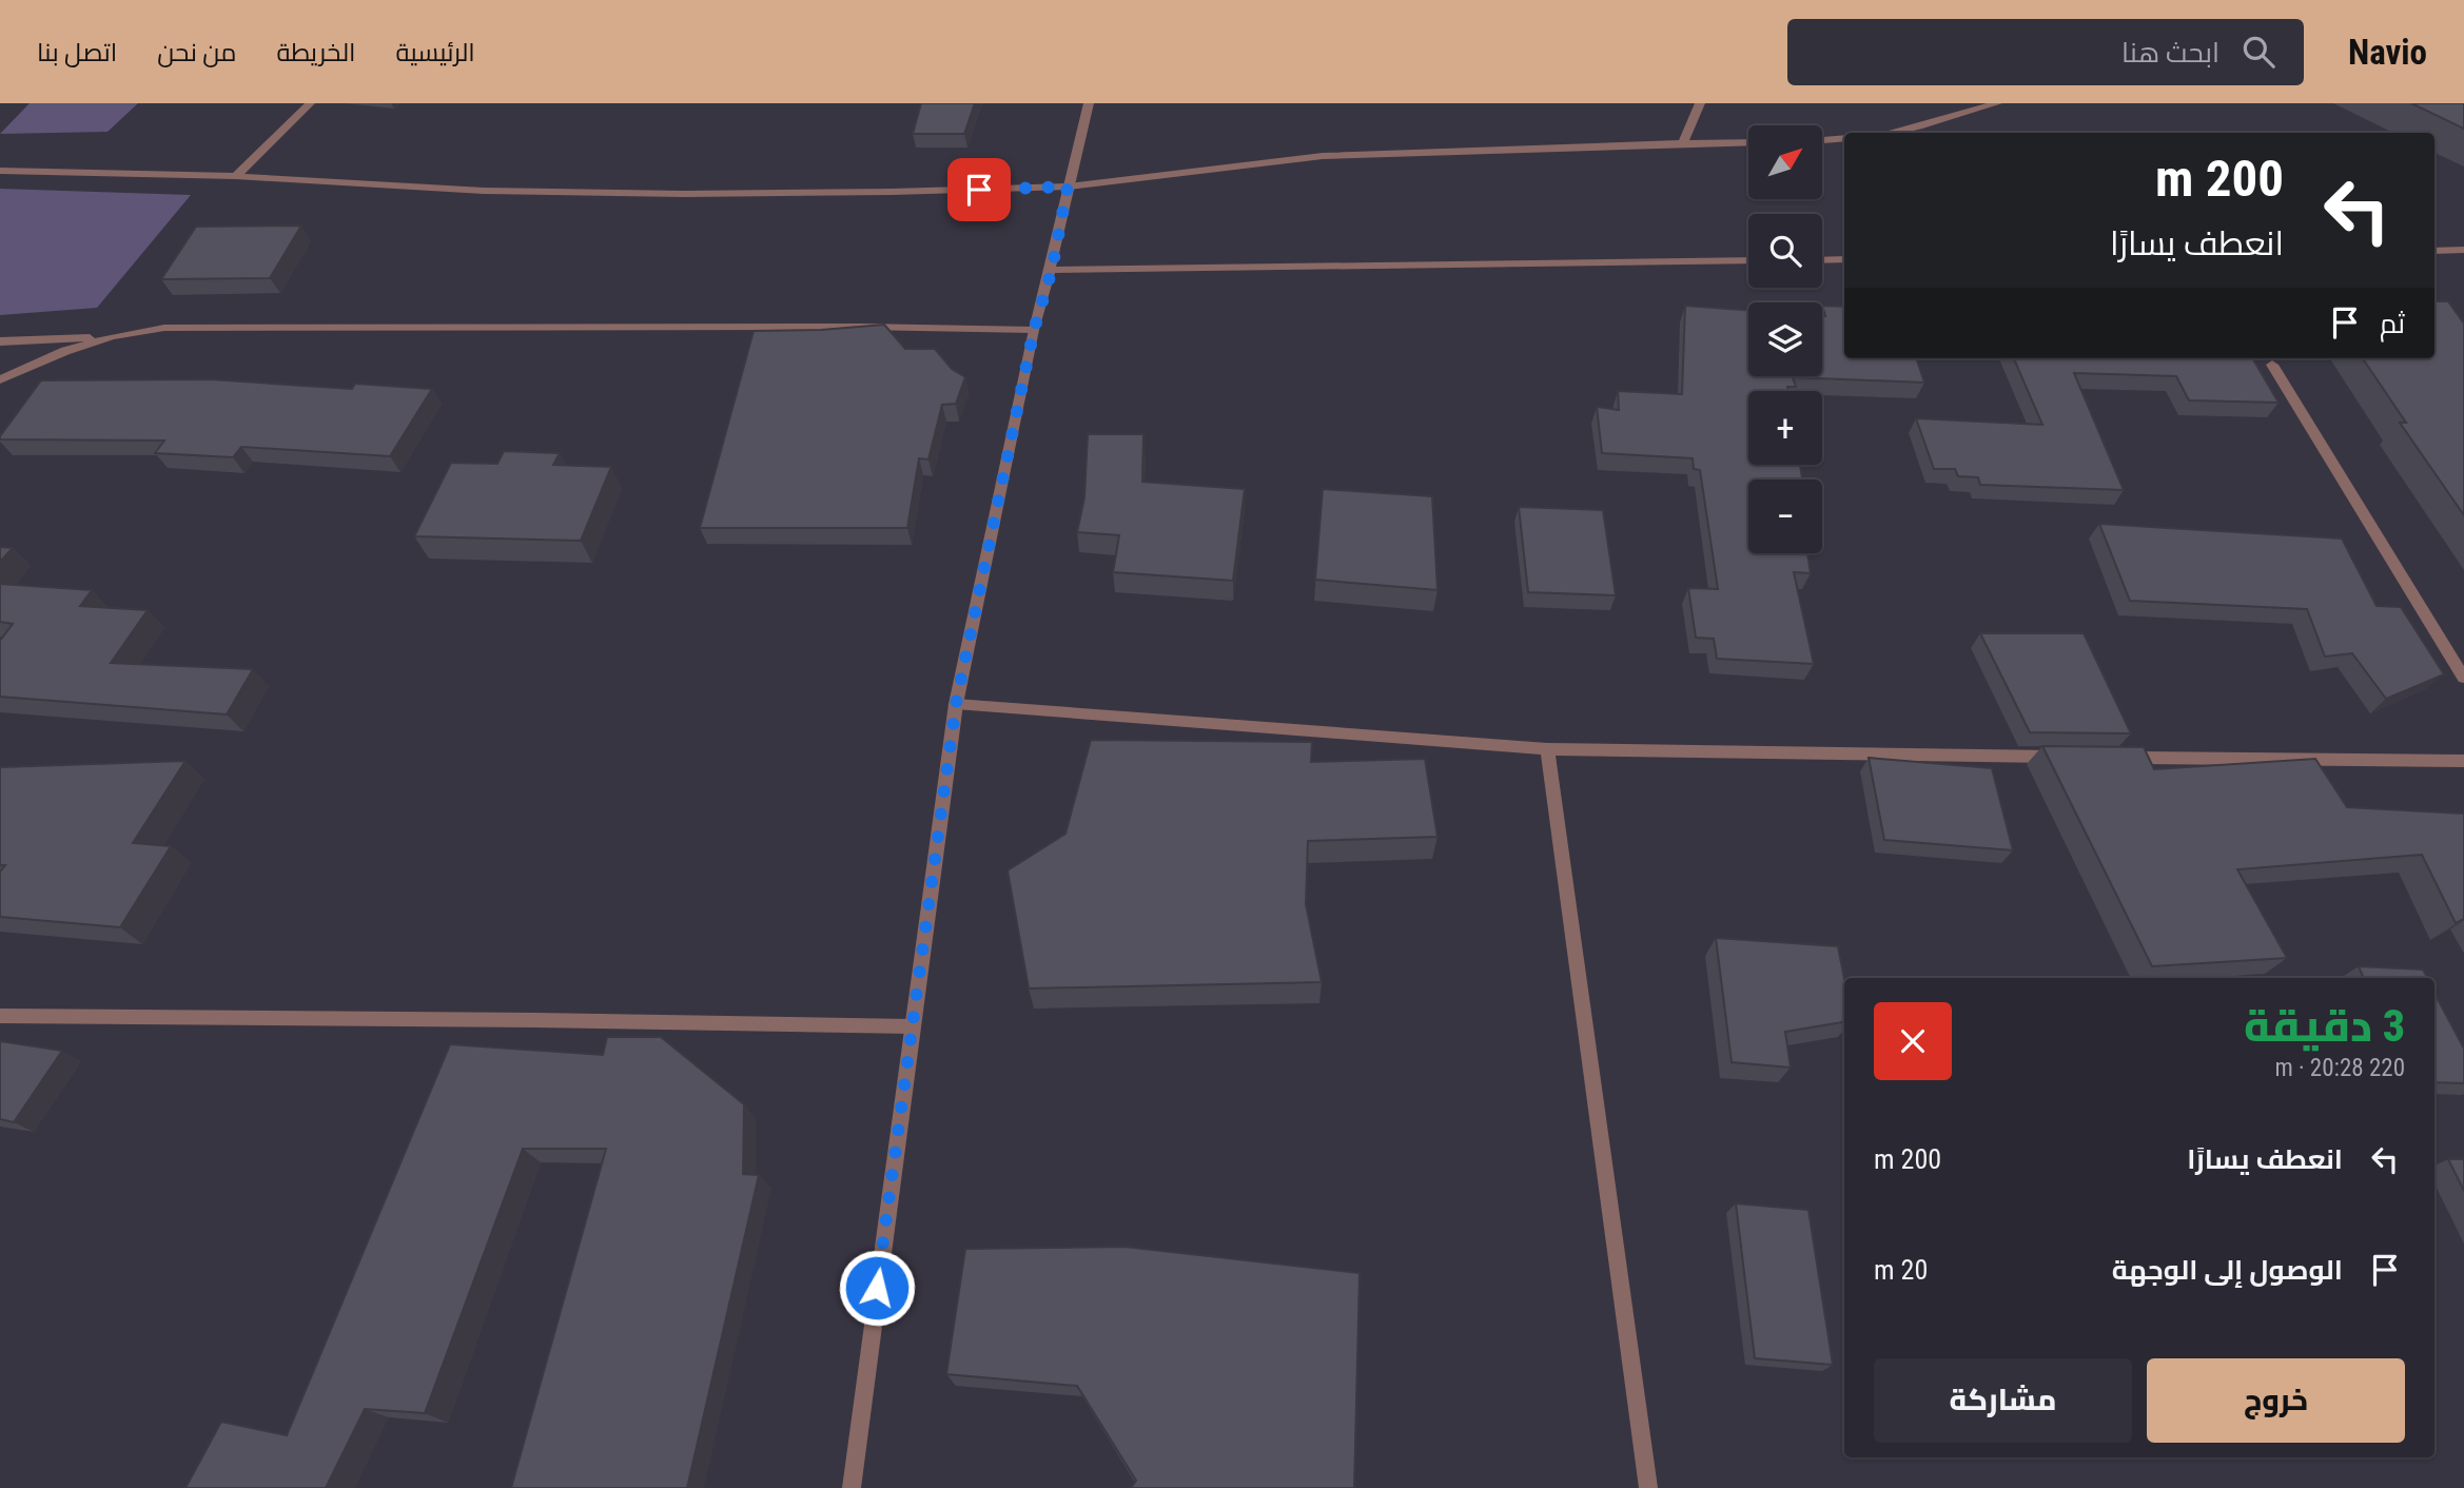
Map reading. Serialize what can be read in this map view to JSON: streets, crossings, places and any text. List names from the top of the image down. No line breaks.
{"north":"top right","page":{"header":"Navio","search":"ابحث هنا","nav":["الرئيسية","الخريطة","من نحن","اتصل بنا"],"map_buttons":["+","−"],"turn":["200 m","انعطف يسارًا"],"then":"ثم","heading":["3 دقيقة","220 m · 20:28"],"list":[{"name":"انعطف يسارًا","value":"200 m"},{"name":"الوصول إلى الوجهة","value":"20 m"}],"buttons":["خروج","مشاركة"]}}
